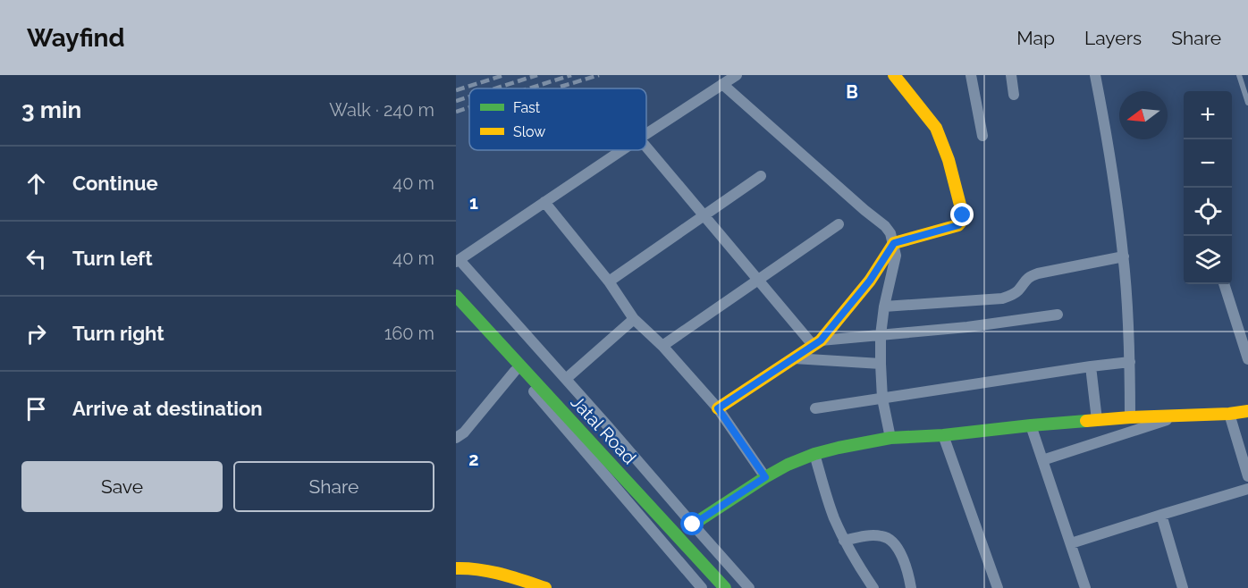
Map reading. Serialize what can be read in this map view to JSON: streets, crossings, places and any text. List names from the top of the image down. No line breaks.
{"streets":{"street":["Jatal Road"]},"legend":["Fast","Slow"],"north":"left","page":{"header":"Wayfind","nav":["Map","Layers","Share"],"heading":["3 min","Walk · 240 m"],"map_buttons":["+","−"],"list":[["Continue","40 m"],["Turn left","40 m"],["Turn right","160 m"],"Arrive at destination"],"buttons":["Save","Share"]},"grid":{"columns":["B"],"rows":["1","2"]}}
